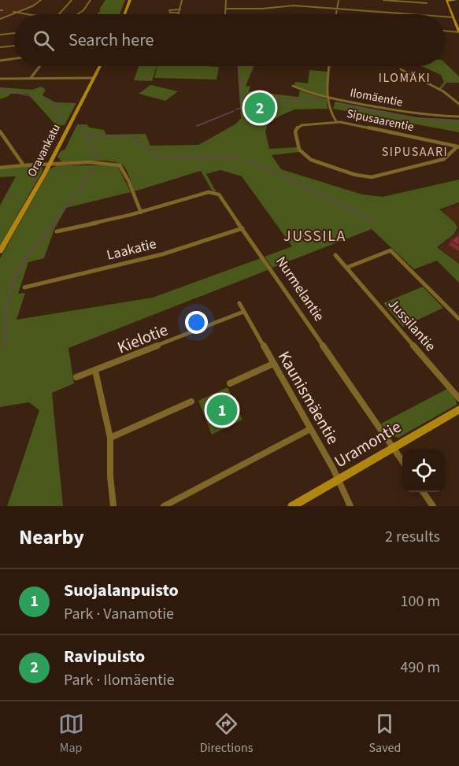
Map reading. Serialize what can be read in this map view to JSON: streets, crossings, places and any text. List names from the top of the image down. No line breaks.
{"streets":{"street":["Ilomäentie","Sipusaarentie","Oravankatu","Laakatie","Nurmelantie","Jussilantie","Kielotie","Kaunismäentie","Uramontie"]},"crossings":[["Laakatie","Nurmelantie"],["Nurmelantie","Uramontie"],["Kielotie","Kaunismäentie"],["Kaunismäentie","Uramontie"]],"districts":["ILOMÄKI","SIPUSAARI","JUSSILA"],"page":{"search":"Search here","pins":["2","1"],"heading":["Nearby","2 results"],"list":[{"mark":"1","name":"Suojalanpuisto","note":"Park · Vanamotie","value":"100 m"},{"mark":"2","name":"Ravipuisto","note":"Park · Ilomäentie","value":"490 m"}],"nav":["Map","Directions","Saved"]}}
